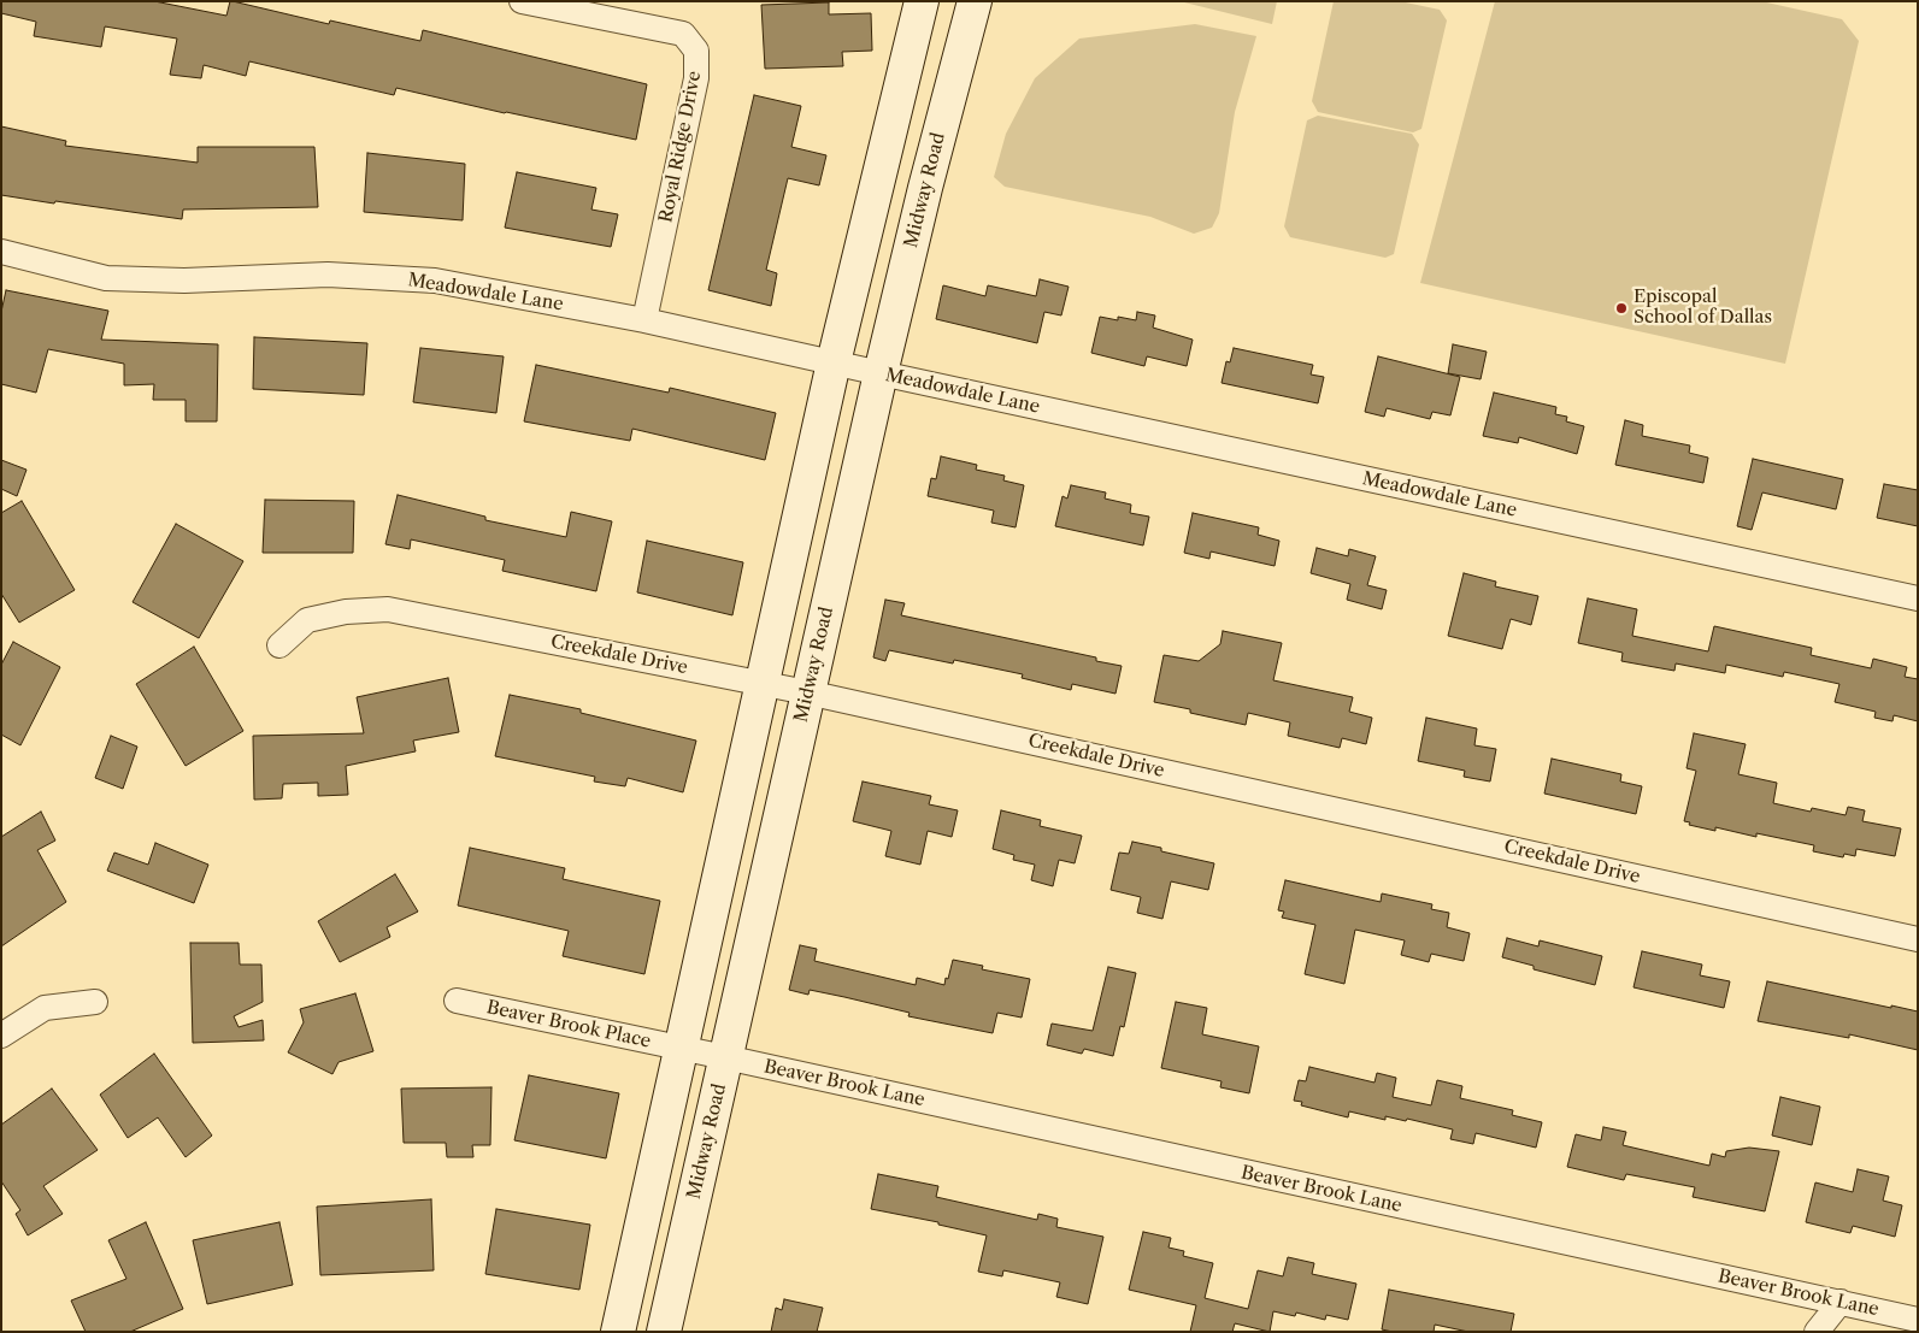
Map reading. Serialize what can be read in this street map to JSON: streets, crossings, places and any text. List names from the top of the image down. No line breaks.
{"streets":{"main road":["Midway Road"],"street":["Royal Ridge Drive","Meadowdale Lane","Creekdale Drive","Beaver Brook Place","Beaver Brook Lane"]},"crossings":[["Royal Ridge Drive","Meadowdale Lane"],["Midway Road","Meadowdale Lane"],["Midway Road","Creekdale Drive"],["Midway Road","Beaver Brook Place"],["Midway Road","Beaver Brook Lane"],["Beaver Brook Place","Beaver Brook Lane"]],"places":["Episcopal School of Dallas"]}
